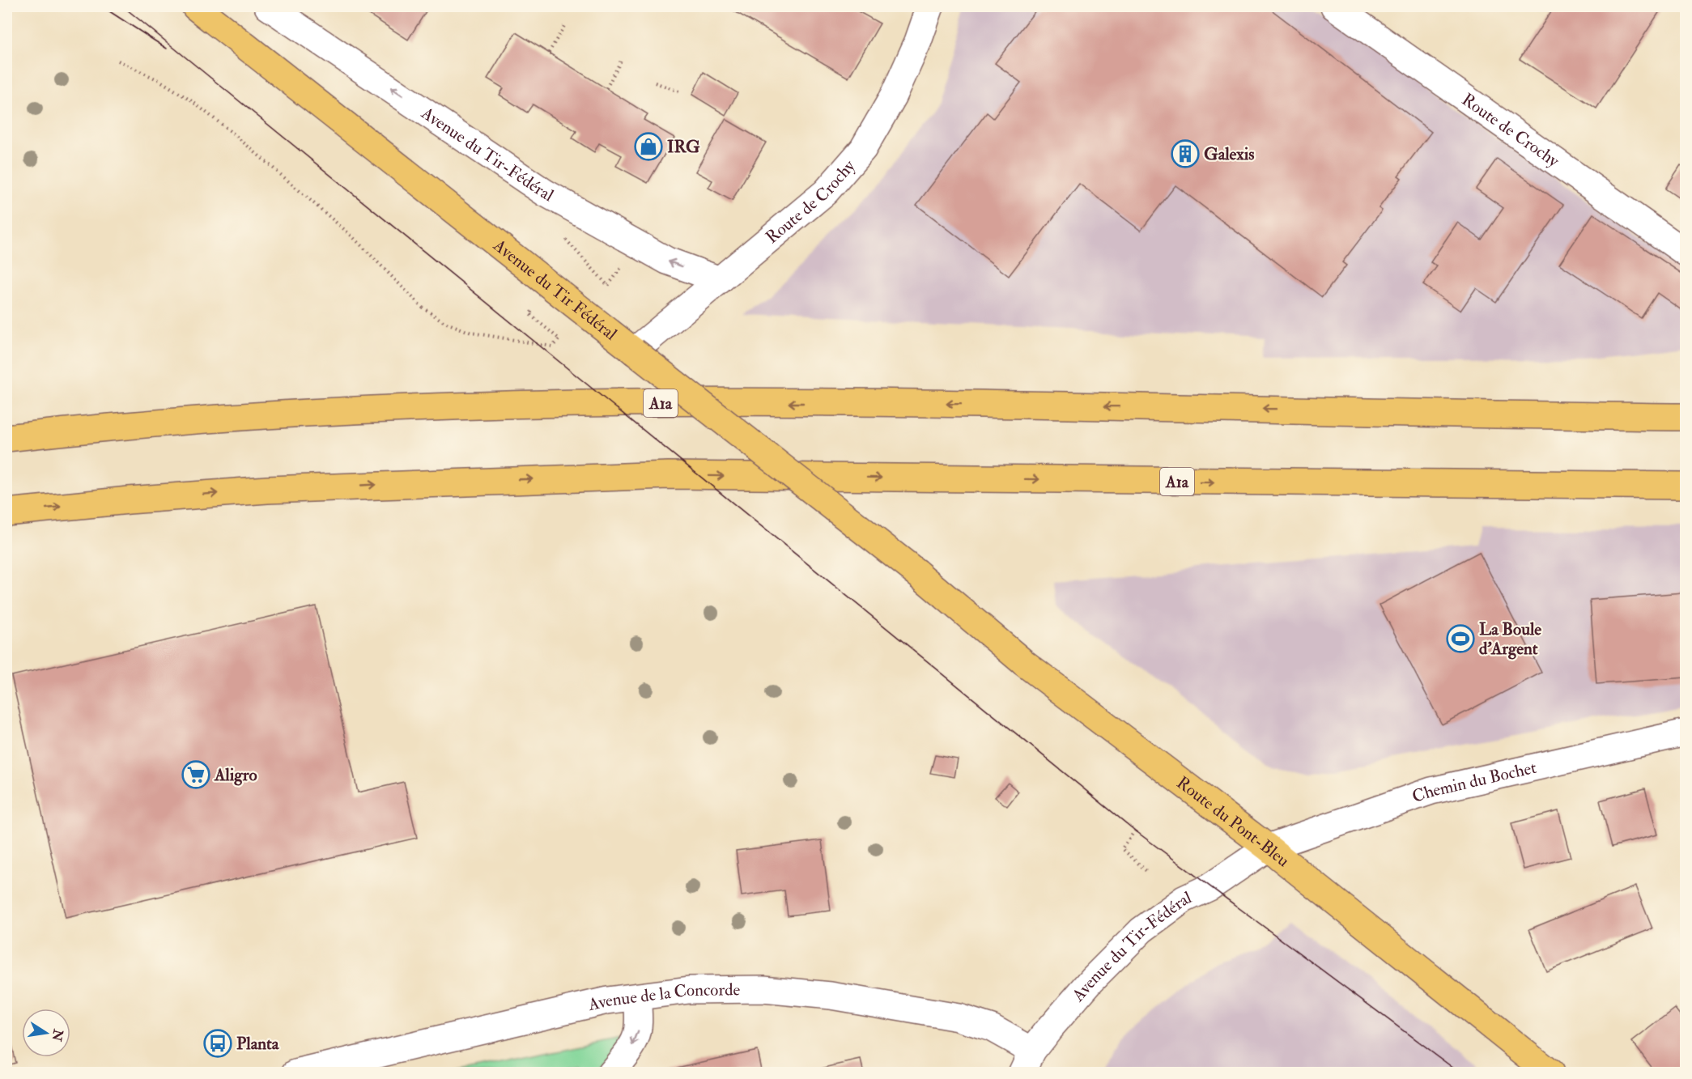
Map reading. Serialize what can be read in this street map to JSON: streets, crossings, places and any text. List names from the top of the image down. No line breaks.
{"streets":{"main road":["Avenue du Tir Fédéral","A1a","Route du Pont-Bleu"],"street":["Route de Crochy","Avenue du Tir-Fédéral","Chemin du Bochet","Avenue de la Concorde"]},"crossings":[["Route de Crochy","Avenue du Tir-Fédéral"],["Route de Crochy","Avenue du Tir Fédéral"],["Avenue du Tir-Fédéral","Chemin du Bochet"],["Avenue du Tir-Fédéral","Route du Pont-Bleu"],["Avenue du Tir-Fédéral","Avenue de la Concorde"],["Avenue du Tir Fédéral","Route du Pont-Bleu"],["Chemin du Bochet","Route du Pont-Bleu"]],"one_way":["Avenue du Tir-Fédéral"],"places":{"shop":["IRG"],"building":["Galexis"],"sports":["La Boule d'Argent"],"supermarket":["Aligro"],"bus stop":["Planta"]},"north":"right"}
